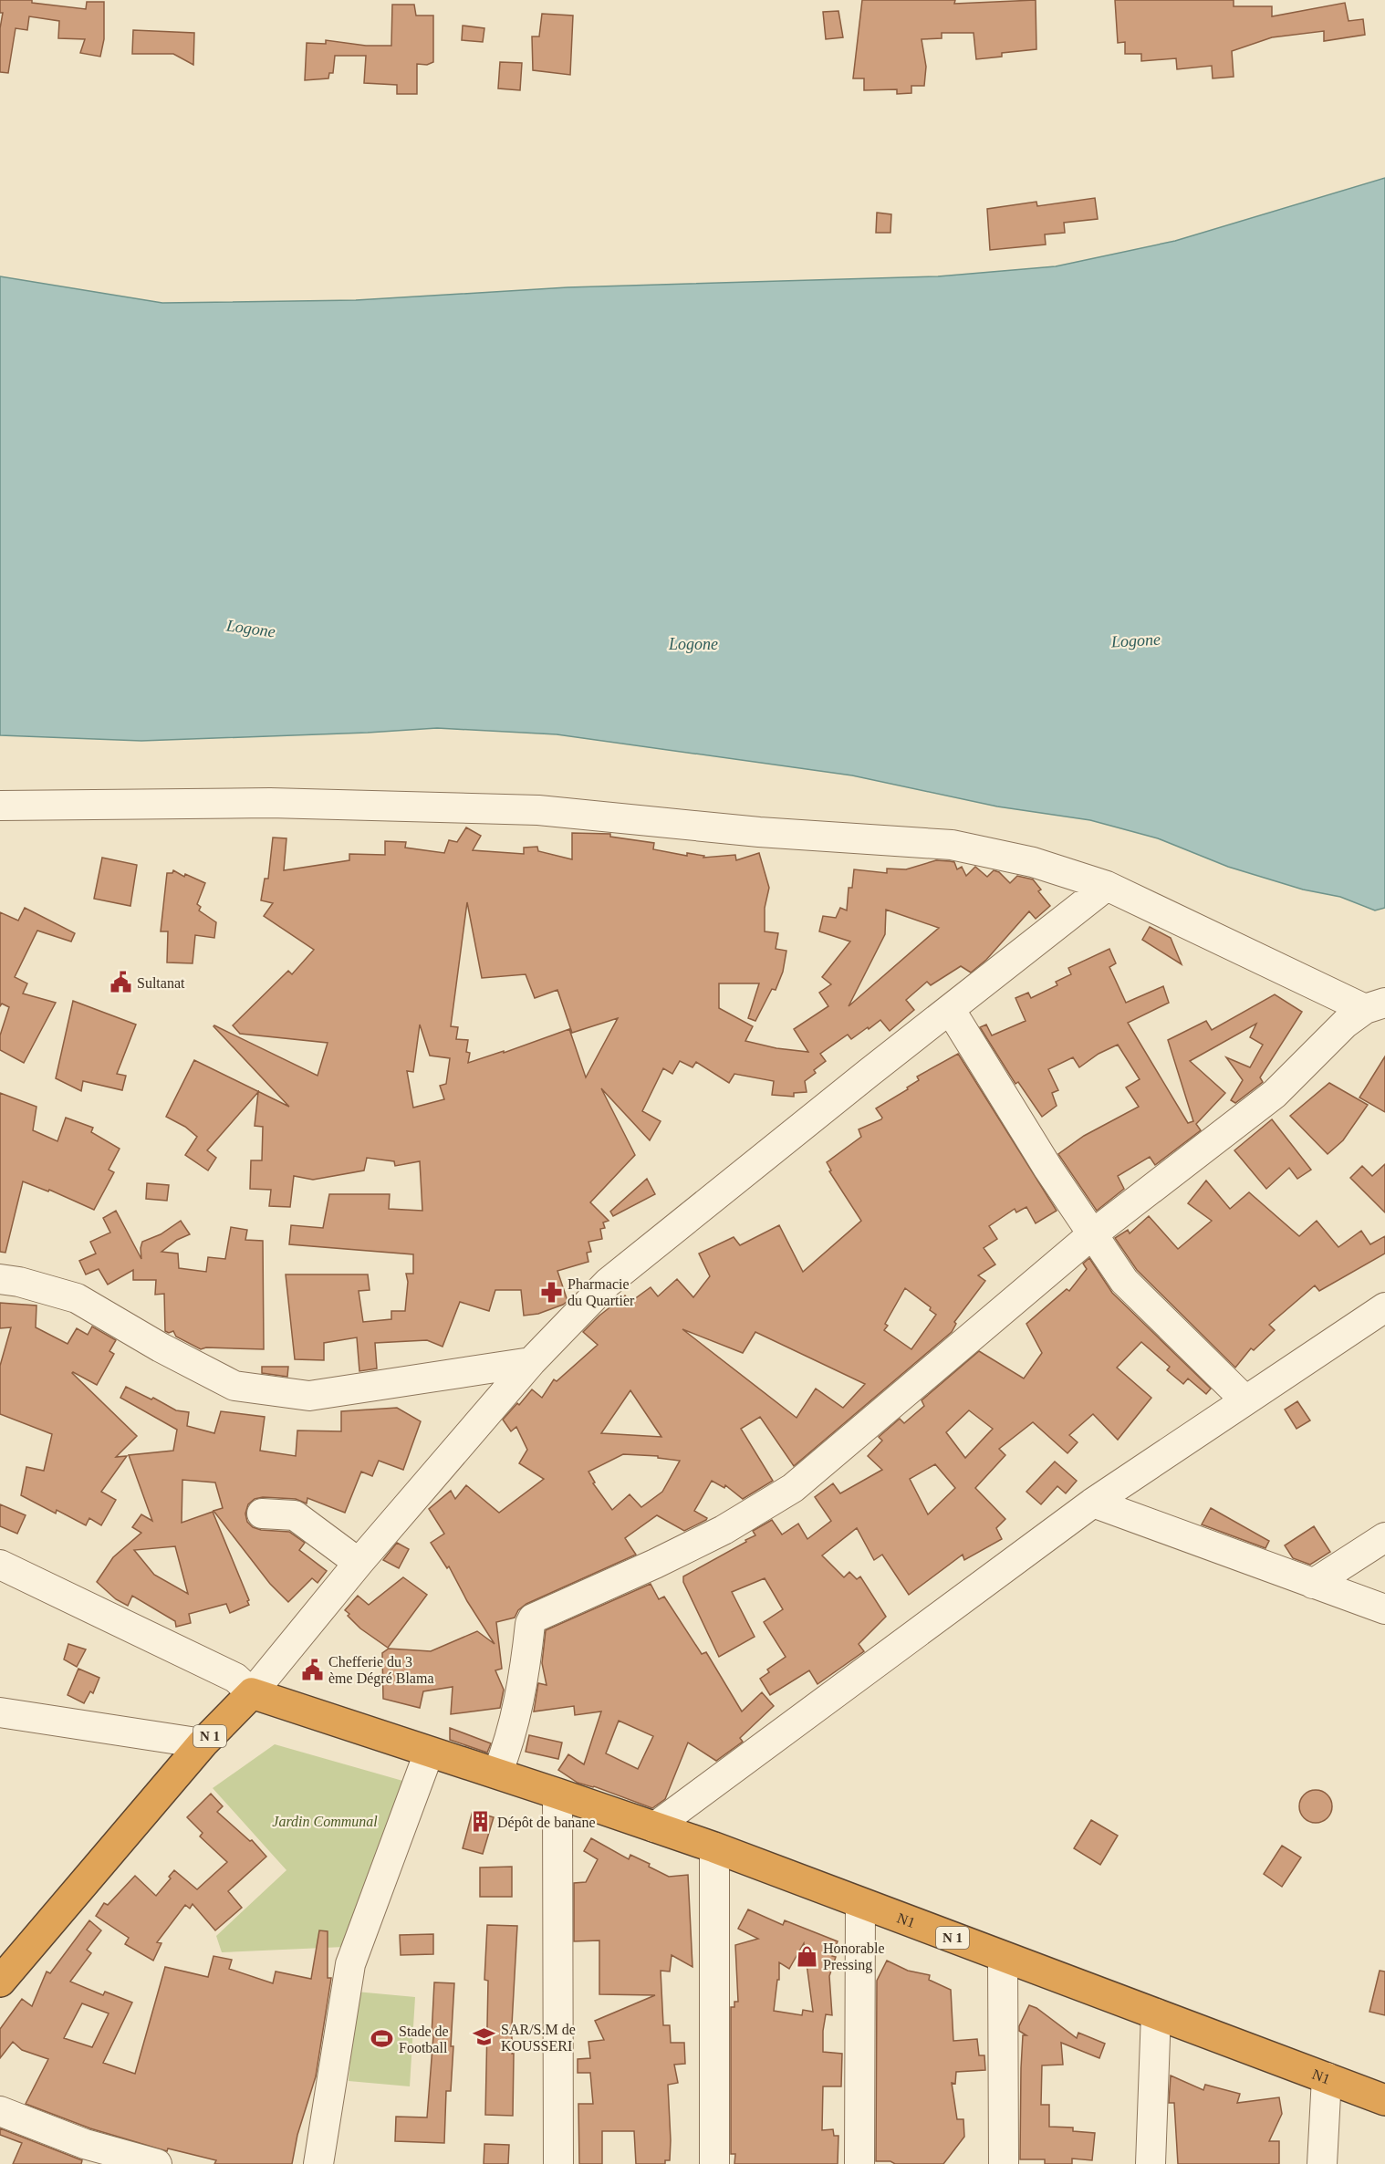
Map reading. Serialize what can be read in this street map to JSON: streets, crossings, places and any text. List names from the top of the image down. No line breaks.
{"streets":{"highway":["N 1","N1"]},"crossings":[["N 1","N1"]],"water":["Logone"],"parks":["Jardin Communal"],"places":{"public building":["Sultanat","Chefferie du 3 ème Dégré Blama"],"pharmacy":["Pharmacie du Quartier"],"building":["Dépôt de banane"],"shop":["Honorable Pressing"],"school or university":["SAR/S.M de KOUSSERI"],"sports":["Stade de Football"]}}
